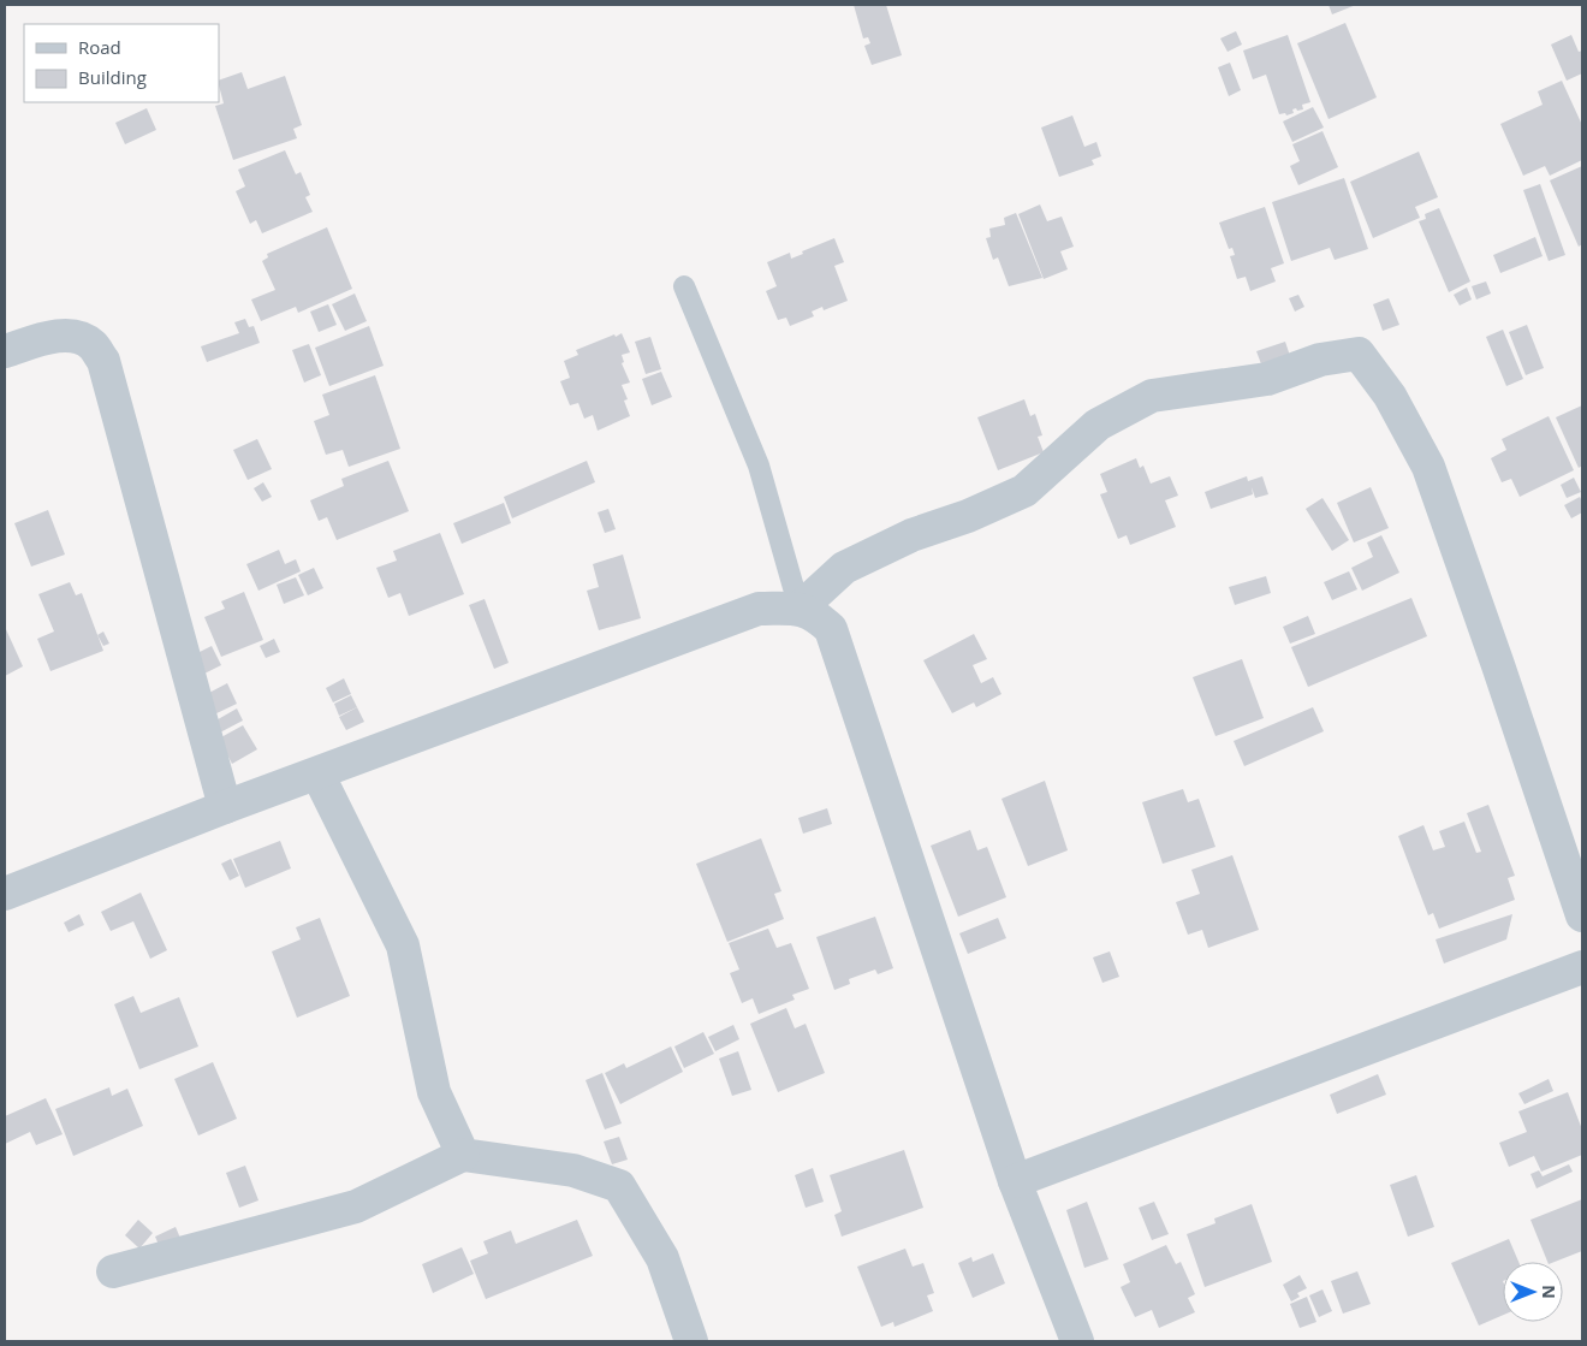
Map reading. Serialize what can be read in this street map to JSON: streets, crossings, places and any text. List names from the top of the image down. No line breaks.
{"legend":["Road","Building"],"north":"right"}
